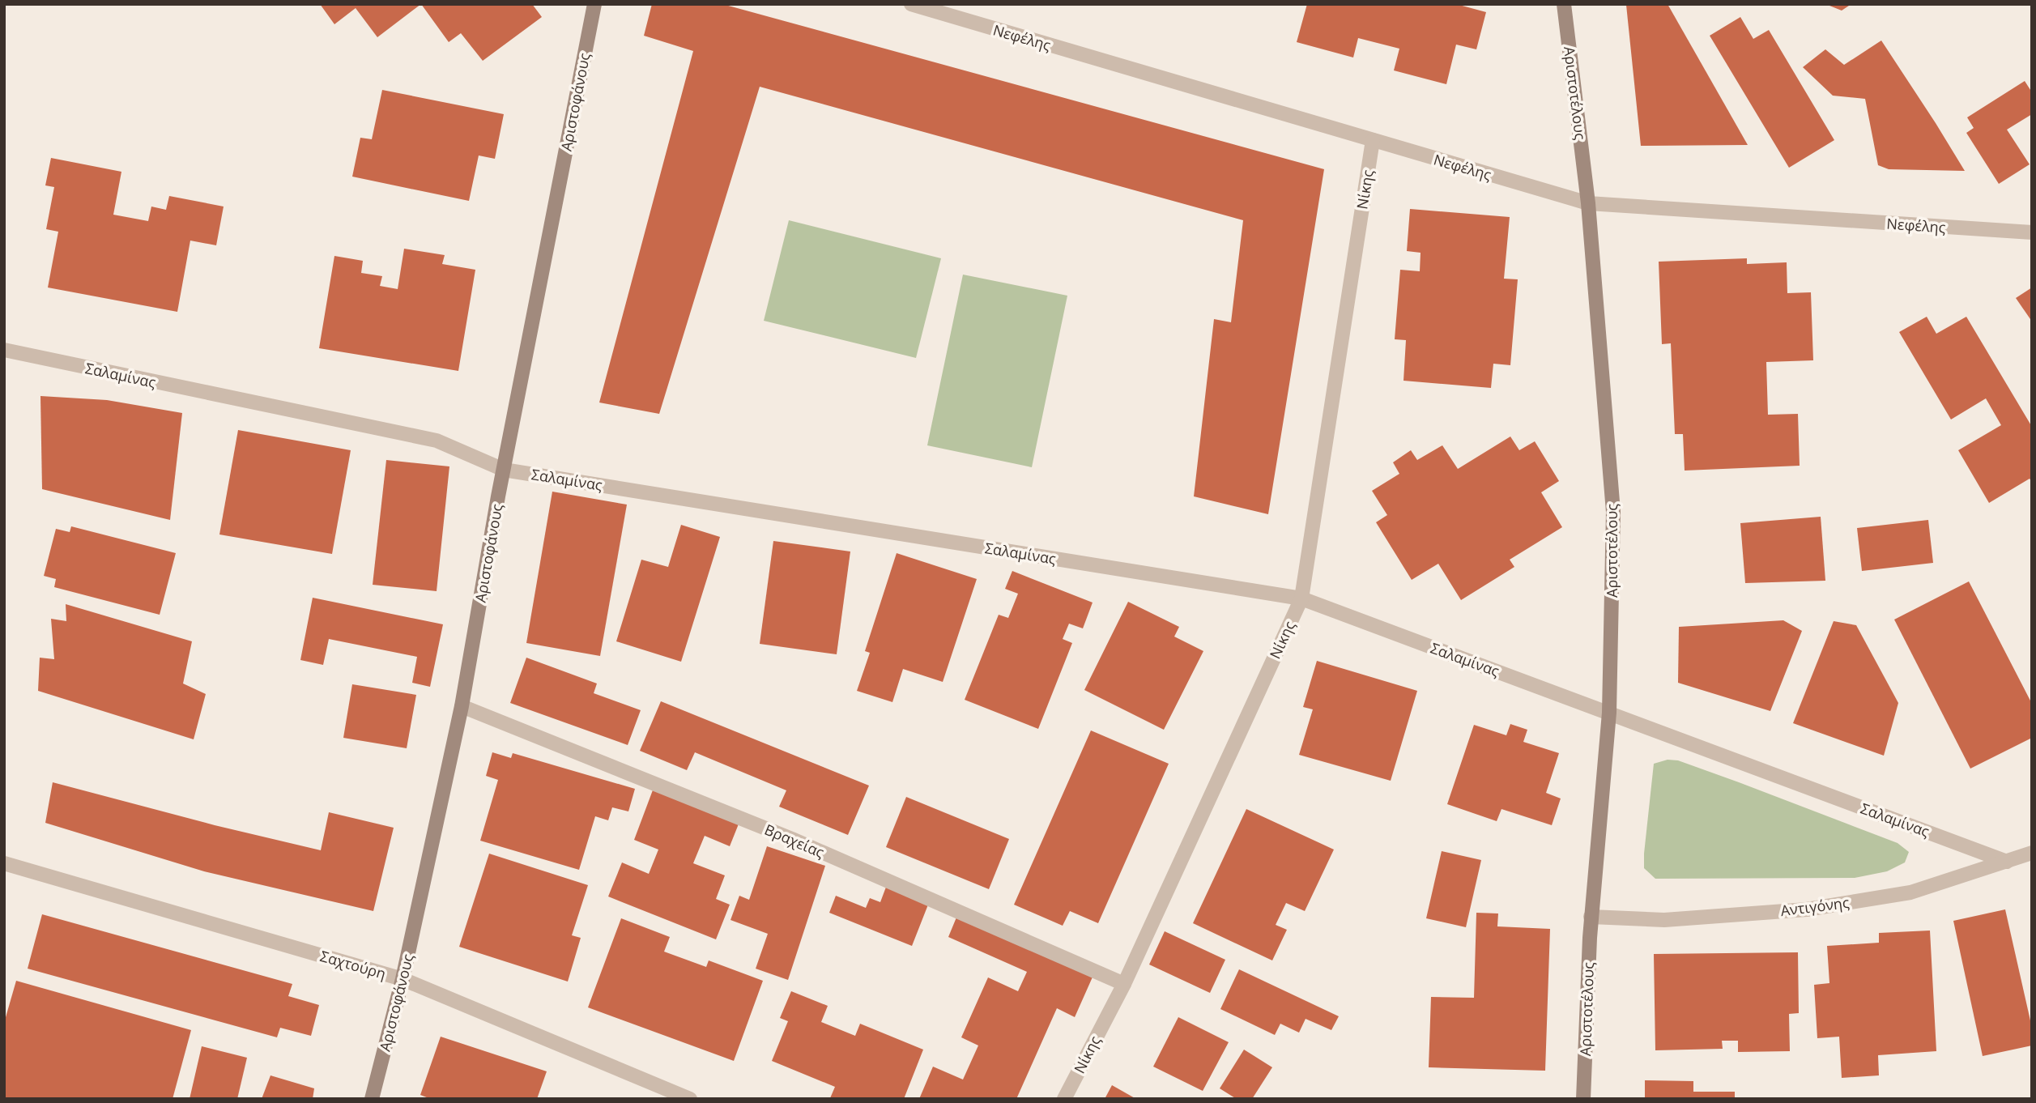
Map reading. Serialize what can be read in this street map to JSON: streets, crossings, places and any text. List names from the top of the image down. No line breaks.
{"streets":{"street":["Νεφέλης","Αριστοτέλους","Αριστοφάνους","Νίκης","Σαλαμίνας","Βραχείας","Αντιγόνης","Σαχτούρη"]},"crossings":[["Νεφέλης","Αριστοτέλους"],["Νεφέλης","Νίκης"],["Αριστοτέλους","Σαλαμίνας"],["Αριστοτέλους","Αντιγόνης"],["Αριστοφάνους","Σαλαμίνας"],["Αριστοφάνους","Βραχείας"],["Αριστοφάνους","Σαχτούρη"],["Νίκης","Σαλαμίνας"],["Νίκης","Βραχείας"],["Σαλαμίνας","Αντιγόνης"]]}
